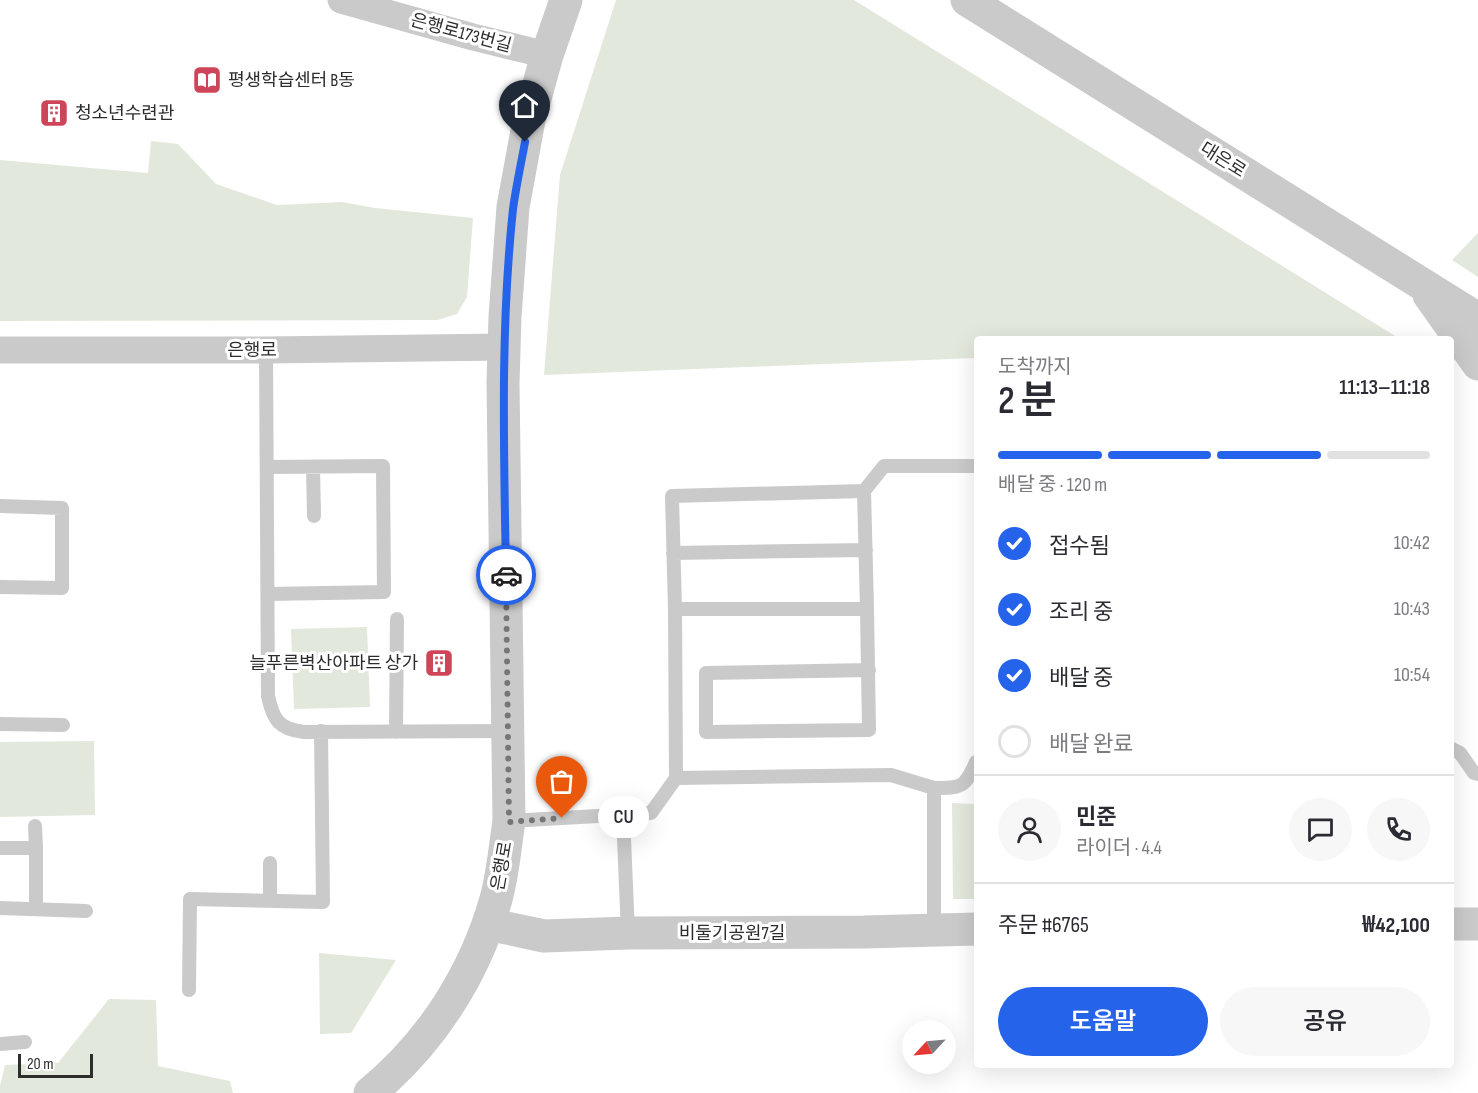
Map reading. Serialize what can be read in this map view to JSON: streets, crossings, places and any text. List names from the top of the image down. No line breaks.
{"streets":{"street":["은행로173번길","대은로","은행로","비둘기공원7길"]},"crossings":[["은행로173번길","은행로"],["은행로","비둘기공원7길"]],"places":{"library":["평생학습센터 B동"],"building":["청소년수련관","늘푸른벽산아파트 상가"],"other":["CU"]},"scale_bar":"20 m","north":"bottom left","page":{"heading":["2 분","도착까지","11:13–11:18"],"panel":["민준","라이더 · 4.4","주문 #6765","₩42,100"],"bar":"배달 중 · 120 m","list":[["접수됨","10:42"],["조리 중","10:43"],["배달 중","10:54"],"배달 완료"],"bubble":"CU","buttons":["도움말","공유"],"scale":"20 m"}}
